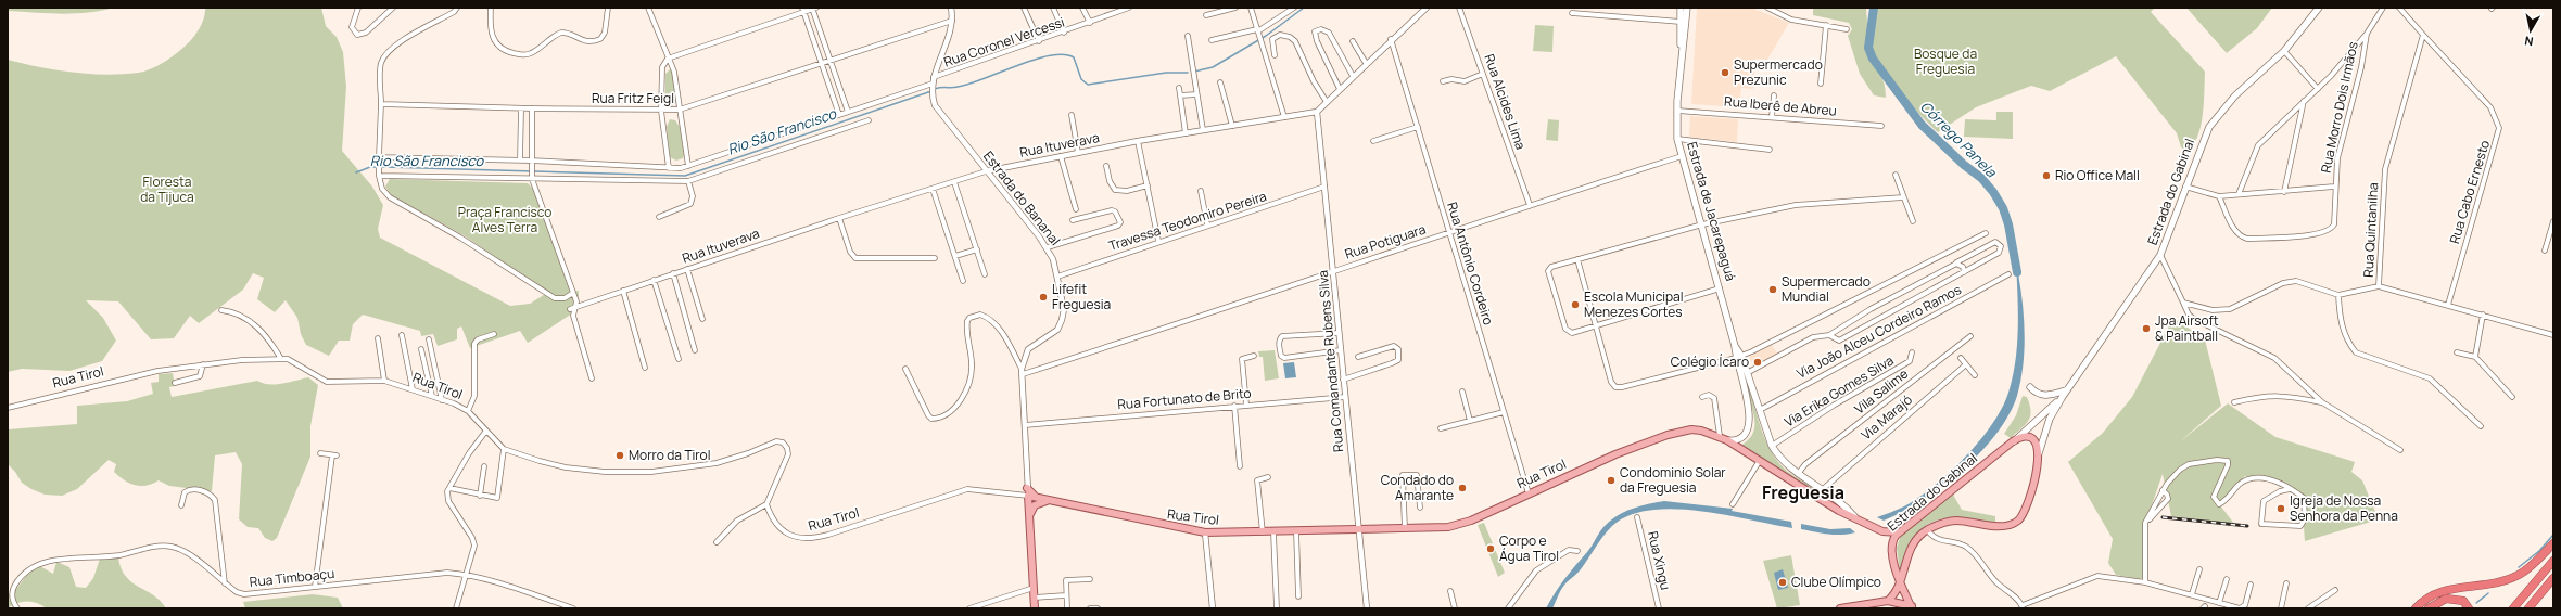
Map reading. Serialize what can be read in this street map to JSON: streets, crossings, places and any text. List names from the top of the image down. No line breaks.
{"streets":{"main road":["Estrada do Gabinal","Estrada do Bananal","Estrada de Jacarepaguá","Rua Tirol"],"street":["Rua Coronel Vercessi","Rua Fritz Feigl","Rua Alcides Lima","Rua Iberê de Abreu","Rua Morro Dois Irmãos","Rua Ituverava","Rua Cabo Ernesto","Travessa Teodomiro Pereira","Rua Quintanilha","Rua Potiguara","Rua Antônio Cordeiro","Via João Alceu Cordeiro Ramos","Rua Comandante Rubens Silva","Via Erika Gomes Silva","Vila Salime","Rua Fortunato de Brito","Via Marajó","Rua Xingu","Rua Timboaçu"]},"crossings":[["Rua Coronel Vercessi","Estrada do Bananal"],["Rua Fritz Feigl","Estrada do Bananal"],["Rua Alcides Lima","Rua Potiguara"],["Rua Iberê de Abreu","Estrada de Jacarepaguá"],["Rua Ituverava","Estrada do Bananal"],["Rua Ituverava","Rua Comandante Rubens Silva"],["Estrada do Gabinal","Estrada de Jacarepaguá"],["Rua Cabo Ernesto","Rua Quintanilha"],["Estrada do Bananal","Travessa Teodomiro Pereira"],["Estrada do Bananal","Rua Potiguara"],["Estrada do Bananal","Rua Tirol"],["Estrada do Bananal","Rua Fortunato de Brito"],["Estrada de Jacarepaguá","Rua Potiguara"],["Estrada de Jacarepaguá","Via João Alceu Cordeiro Ramos"],["Estrada de Jacarepaguá","Rua Tirol"],["Estrada de Jacarepaguá","Via Erika Gomes Silva"],["Estrada de Jacarepaguá","Vila Salime"],["Estrada de Jacarepaguá","Via Marajó"],["Travessa Teodomiro Pereira","Rua Comandante Rubens Silva"],["Rua Potiguara","Rua Antônio Cordeiro"],["Rua Potiguara","Rua Comandante Rubens Silva"],["Rua Antônio Cordeiro","Rua Tirol"],["Rua Comandante Rubens Silva","Rua Tirol"],["Rua Comandante Rubens Silva","Rua Fortunato de Brito"]],"districts":["Freguesia"],"water":["Rio São Francisco","Córrego Panela"],"parks":["Bosque da Freguesia","Floresta da Tijuca","Praça Francisco Alves Terra"],"places":["Supermercado Prezunic","Rio Office Mall","Supermercado Mundial","Lifefit Freguesia","Escola Municipal Menezes Cortes","Jpa Airsoft & Paintball","Colégio Ícaro","Morro da Tirol","Condominio Solar da Freguesia","Condado do Amarante","Igreja de Nossa Senhora da Penna","Corpo e Água Tirol","Clube Olímpico"],"north":"bottom"}
